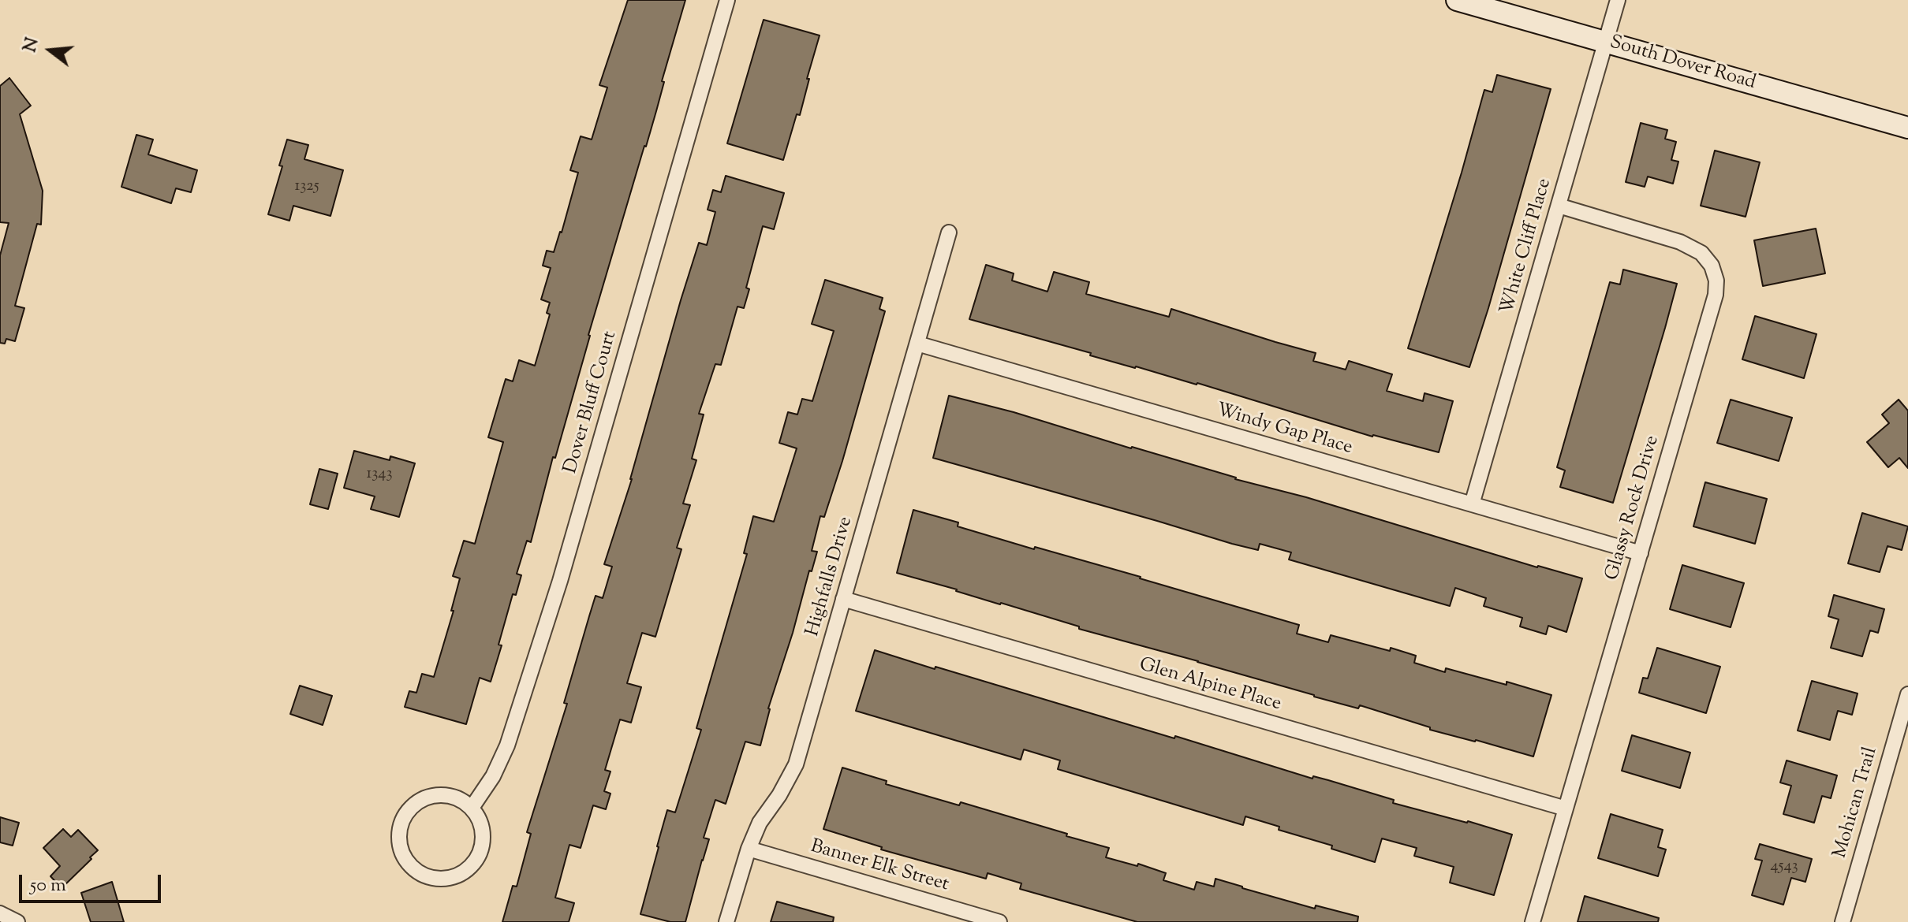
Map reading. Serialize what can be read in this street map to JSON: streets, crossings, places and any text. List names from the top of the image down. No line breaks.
{"streets":{"street":["South Dover Road","White Cliff Place","Dover Bluff Court","Windy Gap Place","Glassy Rock Drive","Highfalls Drive","Glen Alpine Place","Mohican Trail","Banner Elk Street"]},"crossings":[["South Dover Road","White Cliff Place"],["White Cliff Place","Windy Gap Place"],["White Cliff Place","Glassy Rock Drive"],["Windy Gap Place","Glassy Rock Drive"],["Windy Gap Place","Highfalls Drive"],["Glassy Rock Drive","Glen Alpine Place"],["Highfalls Drive","Glen Alpine Place"],["Highfalls Drive","Banner Elk Street"]],"house_numbers":["1325","1343","4543"],"scale_bar":"50 m","north":"left"}
